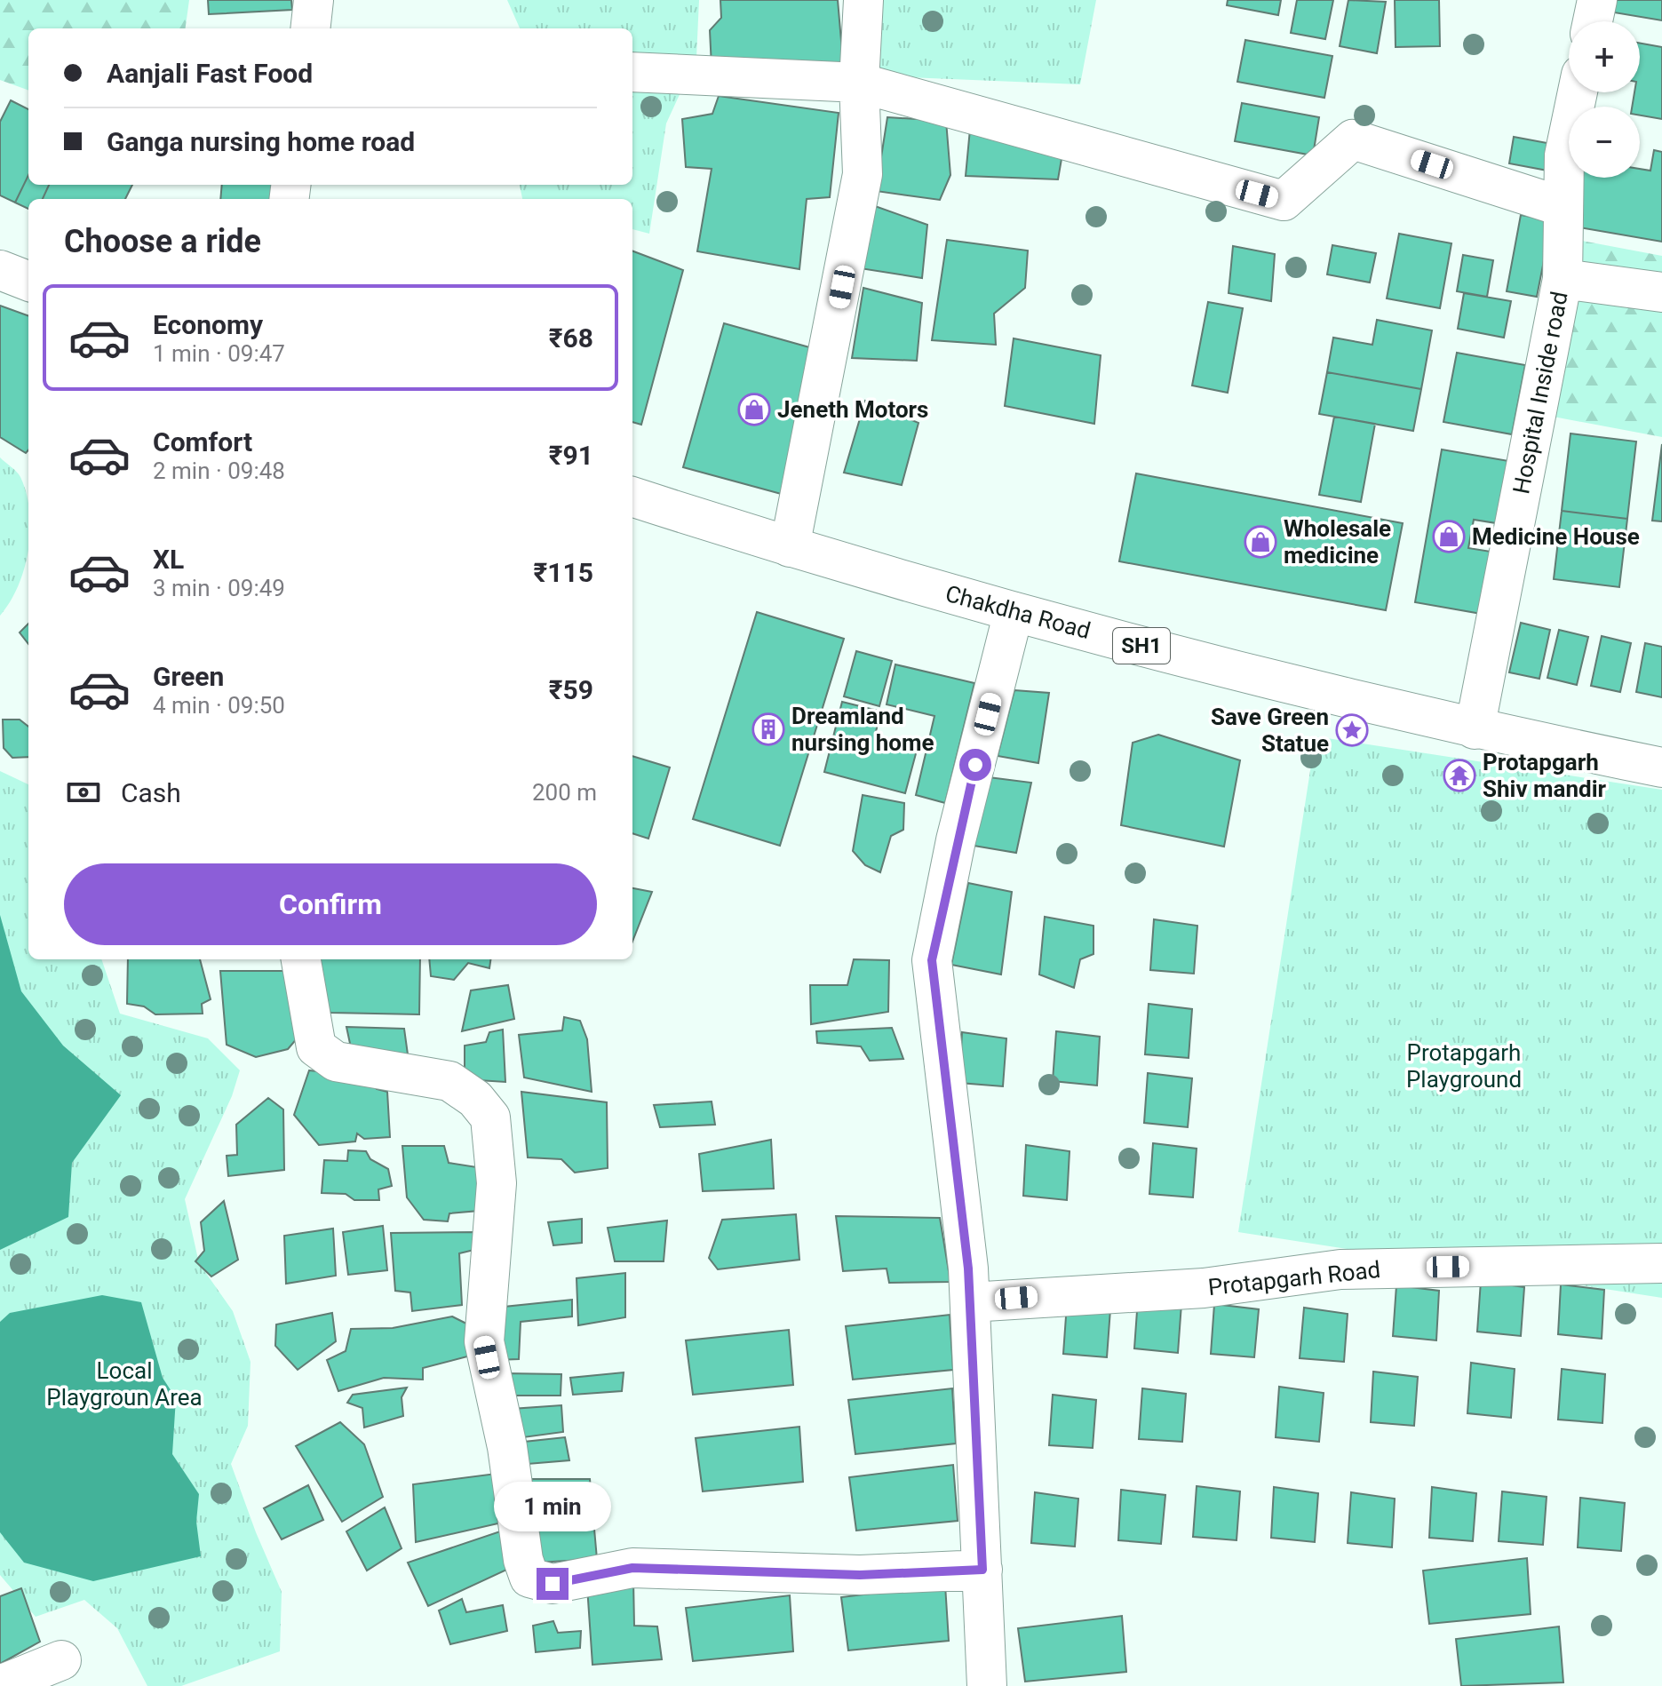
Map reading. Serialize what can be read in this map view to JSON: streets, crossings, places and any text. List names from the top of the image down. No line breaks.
{"streets":{"street":["Hospital Inside road","Chakdha Road","SH1","Protapgarh Road"]},"crossings":[["Hospital Inside road","Chakdha Road"]],"parks":["Protapgarh Playground","Local Playgroun Area"],"places":{"shop":["Jeneth Motors","Medicine House","Wholesale medicine"],"building":["Dreamland nursing home"],"place":["Save Green Statue"],"temple":["Protapgarh Shiv mandir"]},"page":{"map_buttons":["+","−"],"banner":["Aanjali Fast Food","Ganga nursing home road"],"heading":"Choose a ride","list":[{"name":"Economy","note":"1 min · 09:47","value":"₹68"},{"name":"Comfort","note":"2 min · 09:48","value":"₹91"},{"name":"XL","note":"3 min · 09:49","value":"₹115"},{"name":"Green","note":"4 min · 09:50","value":"₹59"}],"pay":["Cash","200 m"],"buttons":"Confirm","bubble":"1 min"}}
